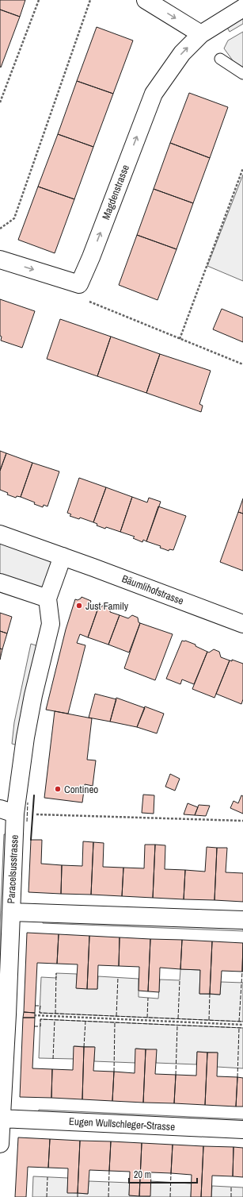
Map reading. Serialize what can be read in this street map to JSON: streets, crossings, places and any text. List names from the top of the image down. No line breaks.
{"streets":{"street":["Magdenstrasse","Bäumlihofstrasse","Paracelsusstrasse","Eugen Wullschleger-Strasse"]},"crossings":[["Paracelsusstrasse","Eugen Wullschleger-Strasse"]],"one_way":["Magdenstrasse"],"places":["Just Family","Contineo"],"scale_bar":"20 m"}
